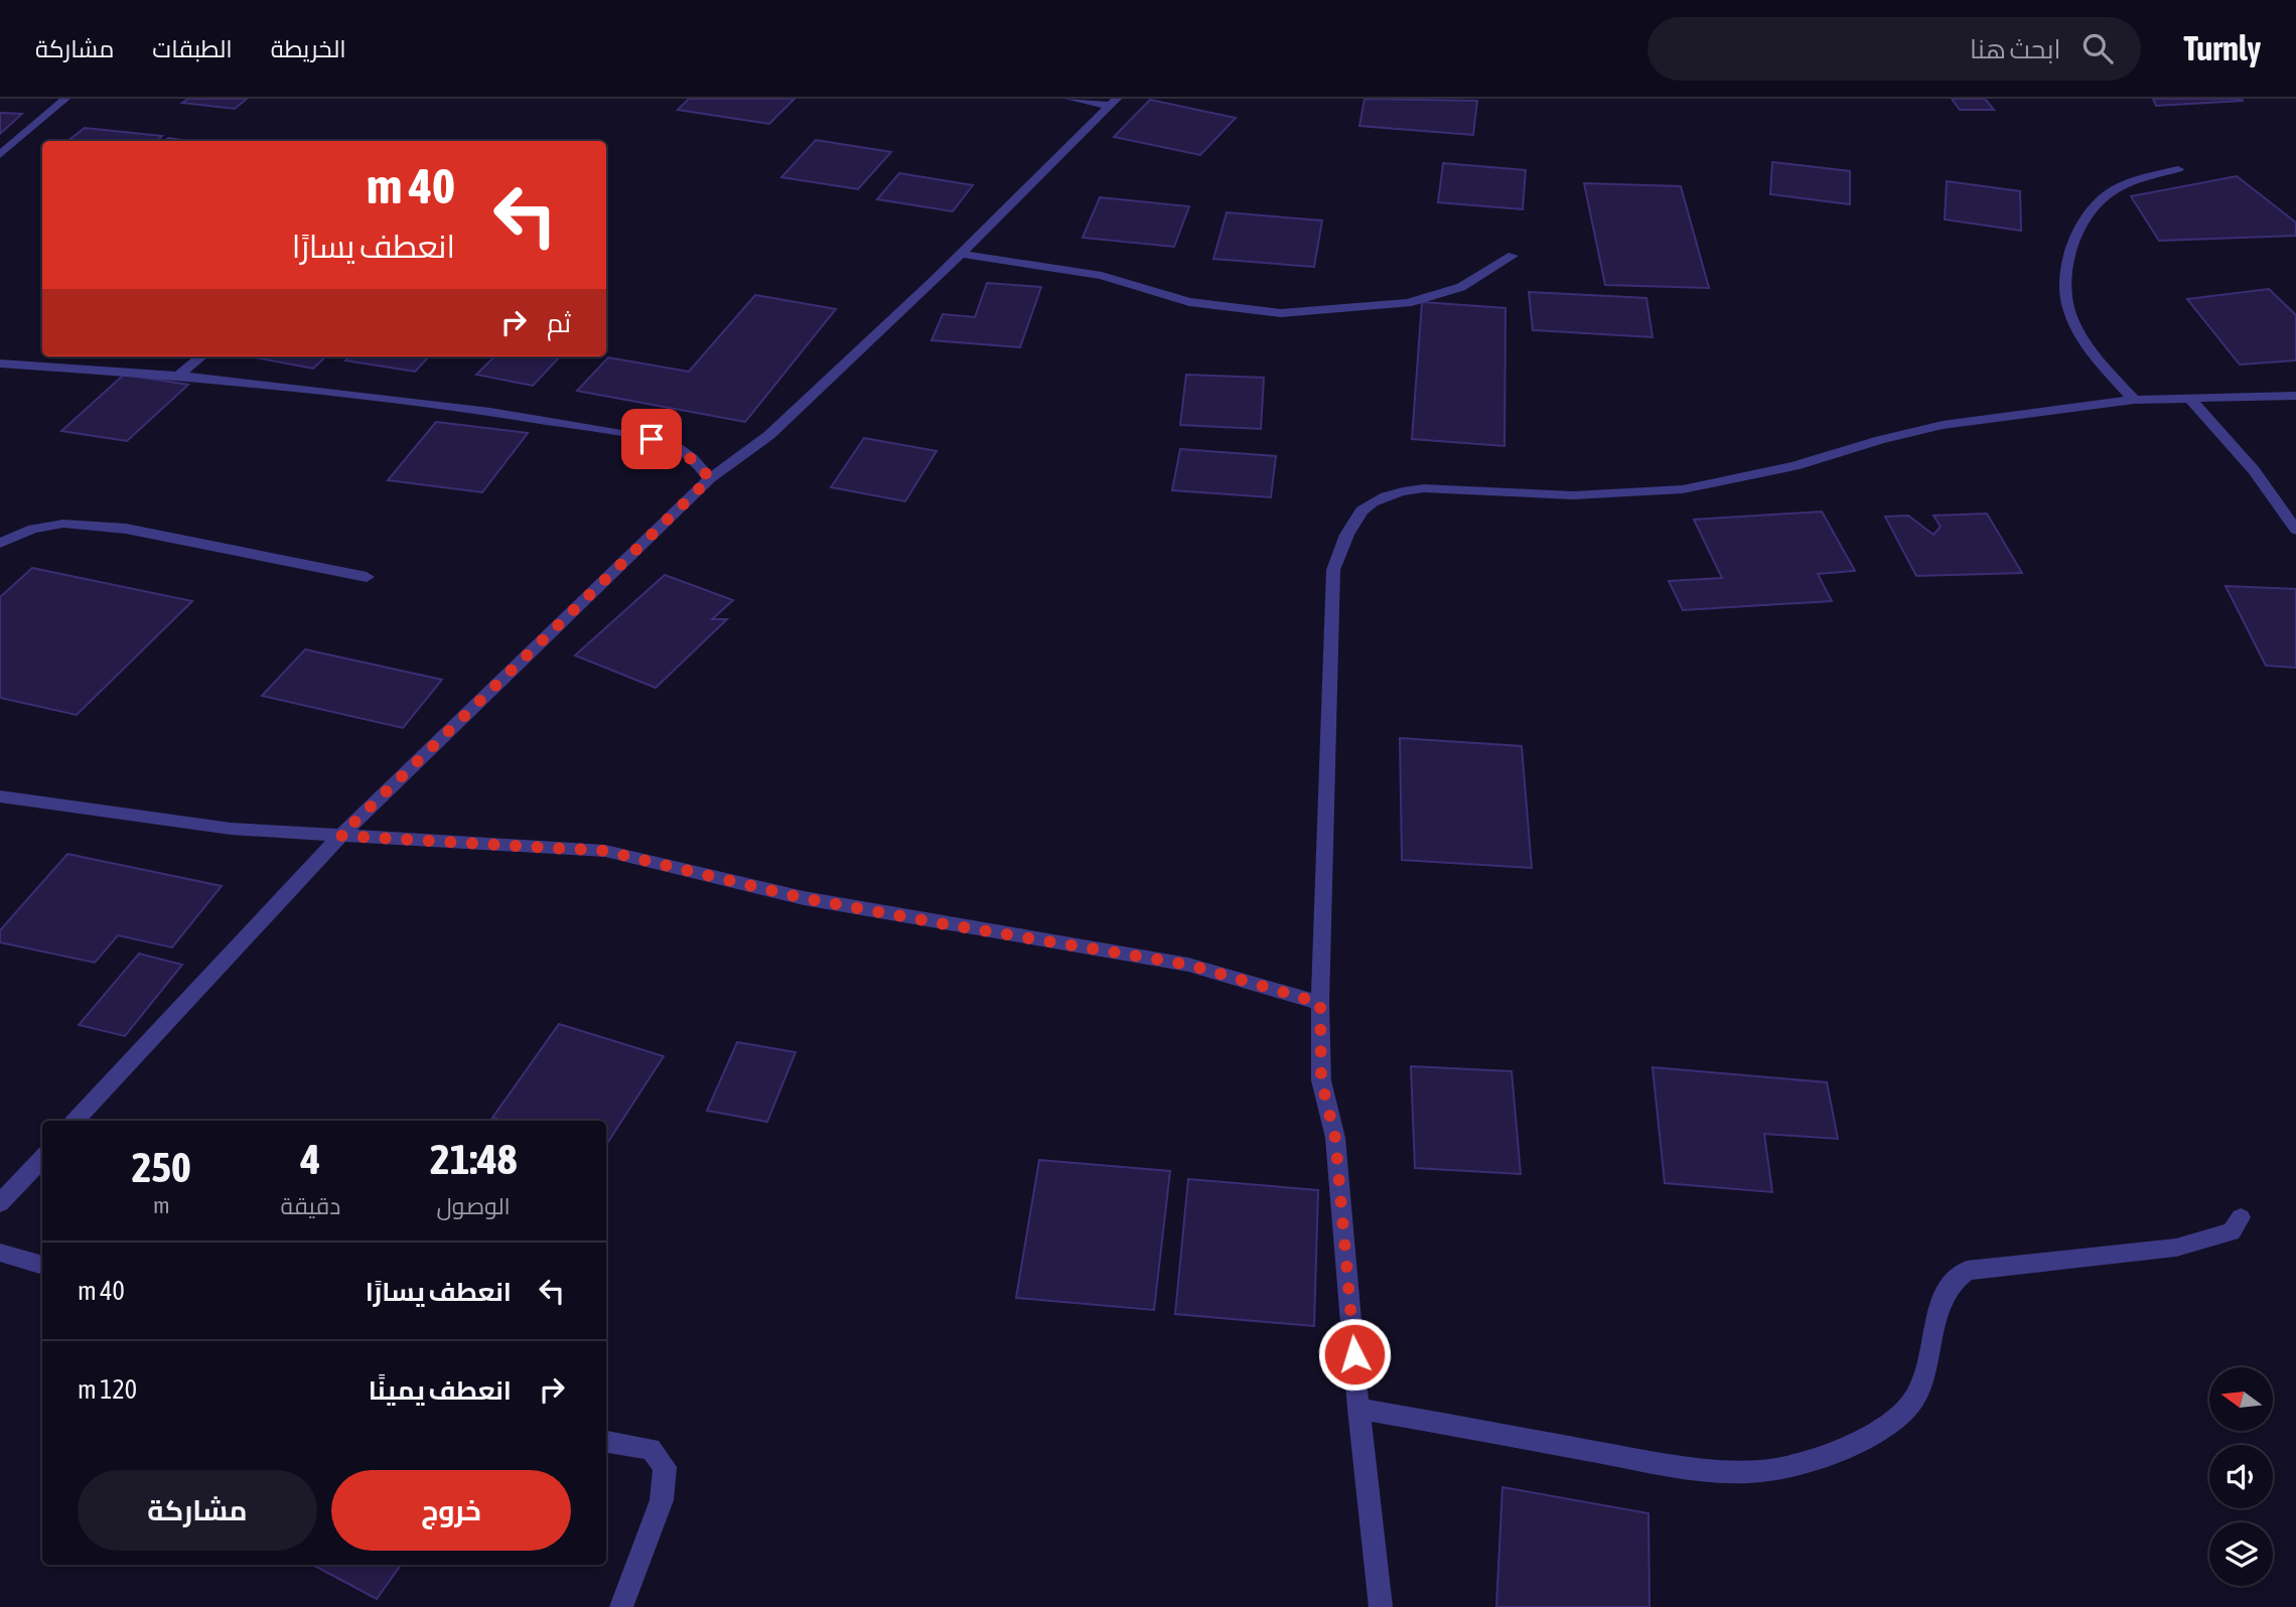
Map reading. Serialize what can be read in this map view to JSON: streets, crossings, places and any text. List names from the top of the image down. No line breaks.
{"north":"left","page":{"header":"Turnly","search":"ابحث هنا","nav":["الخريطة","الطبقات","مشاركة"],"turn":["40 m","انعطف يسارًا"],"then":"ثم","eta":["21:48","الوصول","4","دقيقة","250","m"],"list":[{"name":"انعطف يسارًا","value":"40 m"},{"name":"انعطف يمينًا","value":"120 m"}],"buttons":["خروج","مشاركة"]}}
